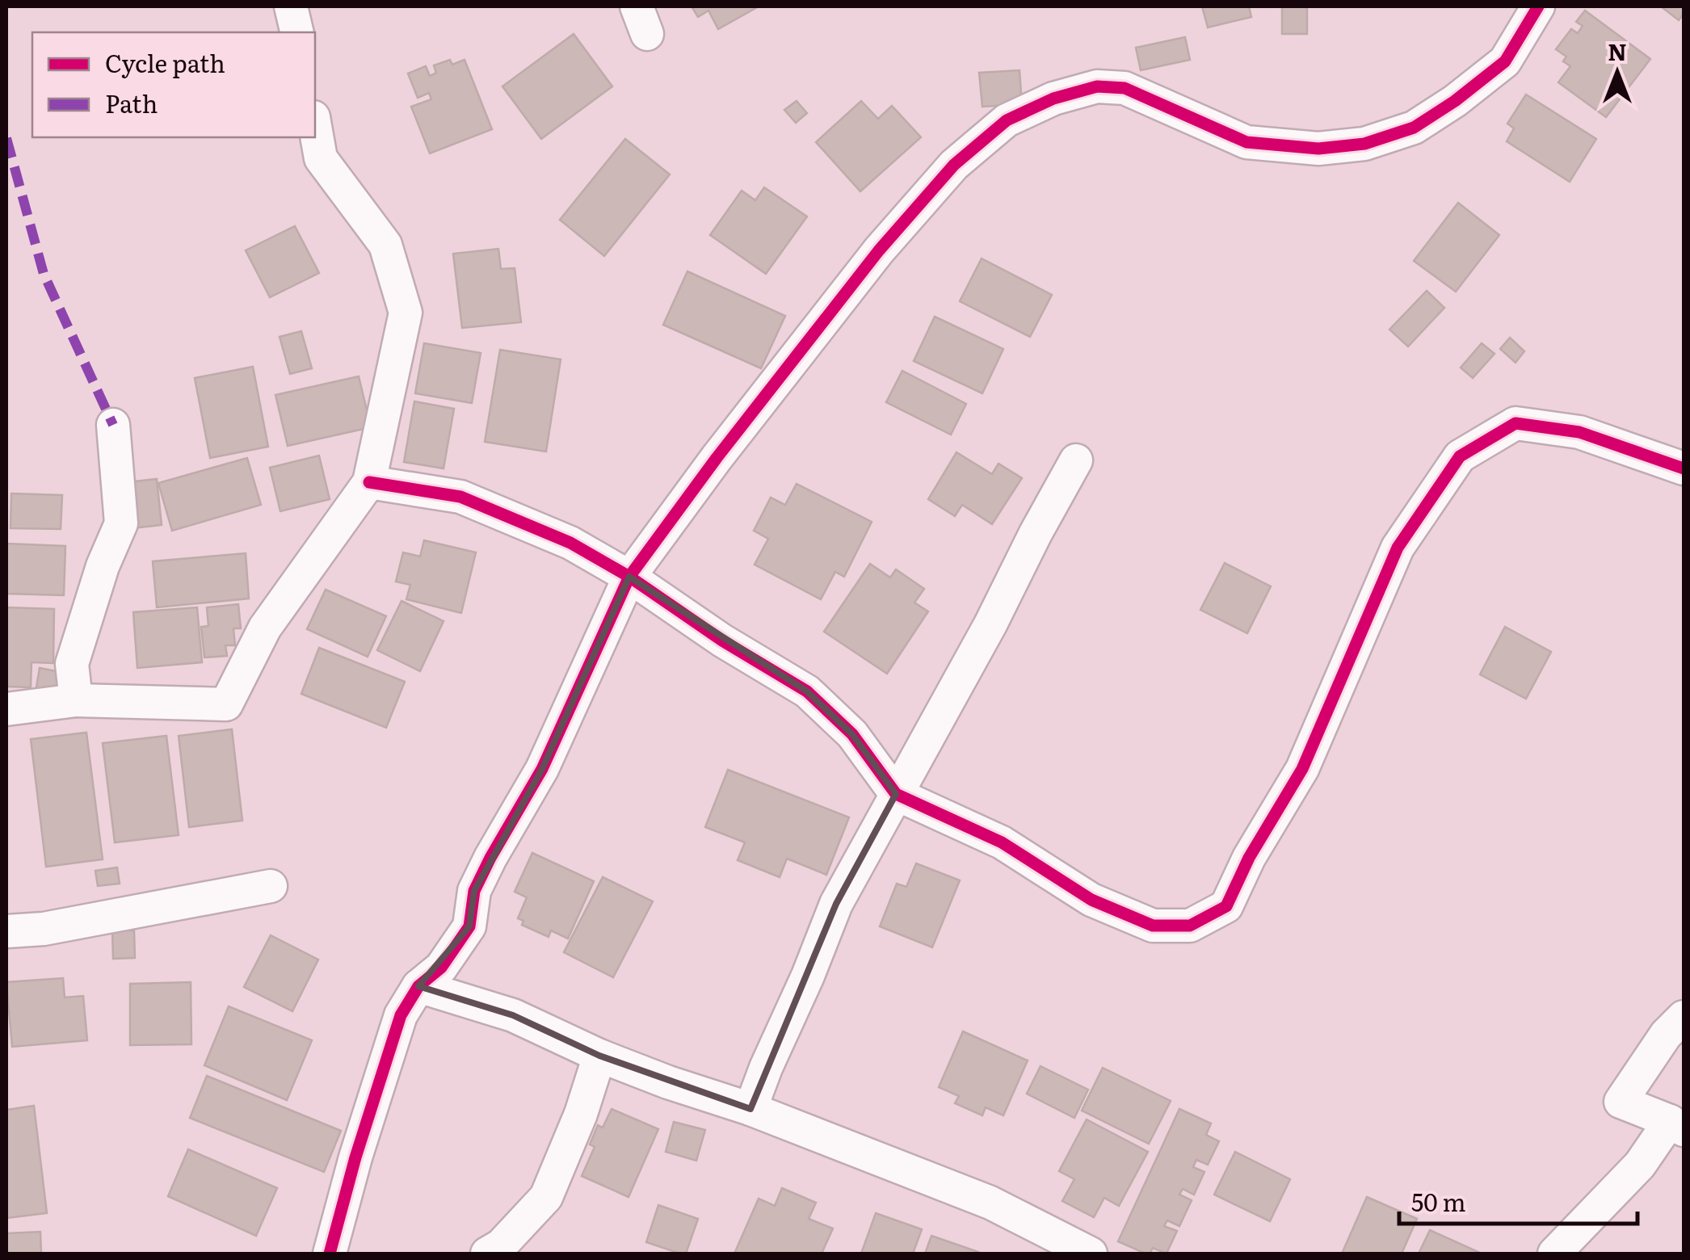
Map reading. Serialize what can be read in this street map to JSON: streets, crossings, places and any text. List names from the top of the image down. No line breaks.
{"legend":["Cycle path","Path"],"scale_bar":"50 m","north":"top"}
